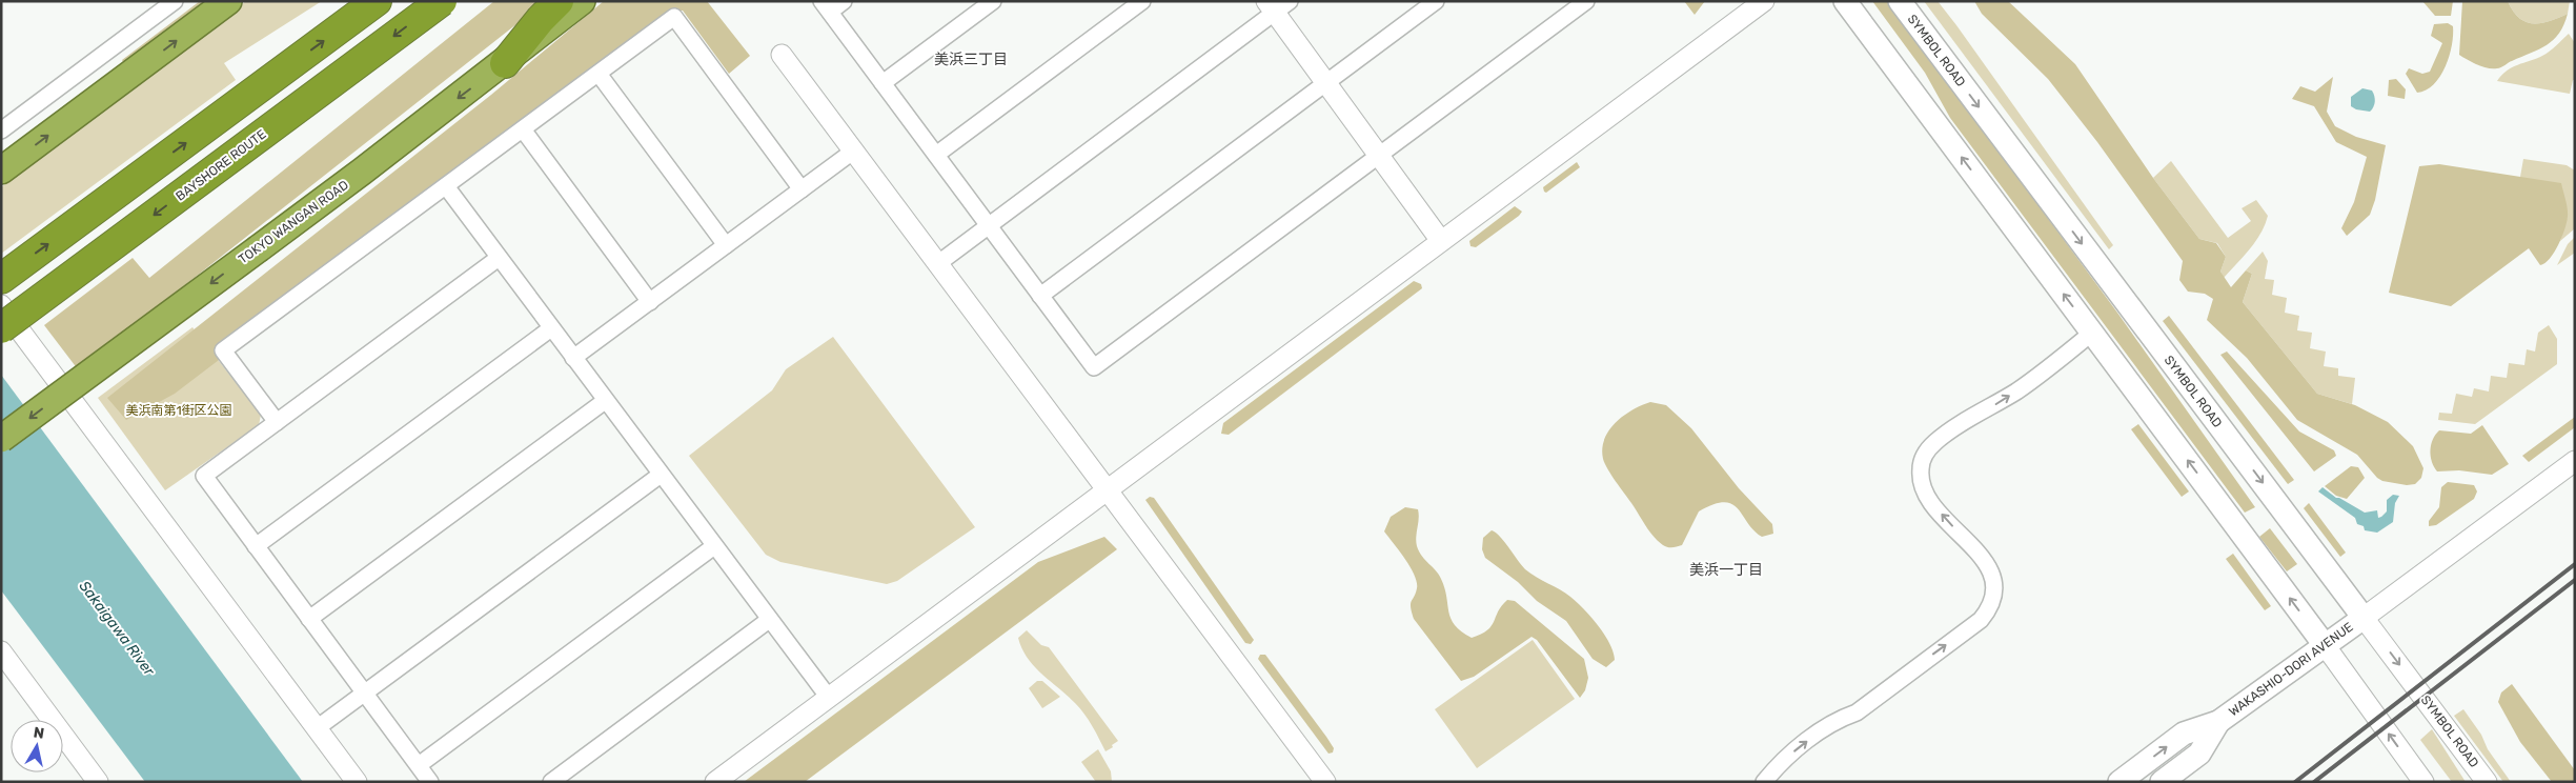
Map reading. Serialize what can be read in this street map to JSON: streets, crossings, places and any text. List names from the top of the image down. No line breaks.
{"streets":{"highway":["BAYSHORE ROUTE","TOKYO WANGAN ROAD"],"main road":["SYMBOL ROAD","WAKASHIO-DORI AVENUE"]},"crossings":[["SYMBOL ROAD","WAKASHIO-DORI AVENUE"]],"districts":["美浜三丁目","美浜一丁目"],"water":["Sakaigawa River"],"parks":["美浜南第1街区公園"],"north":"top"}
